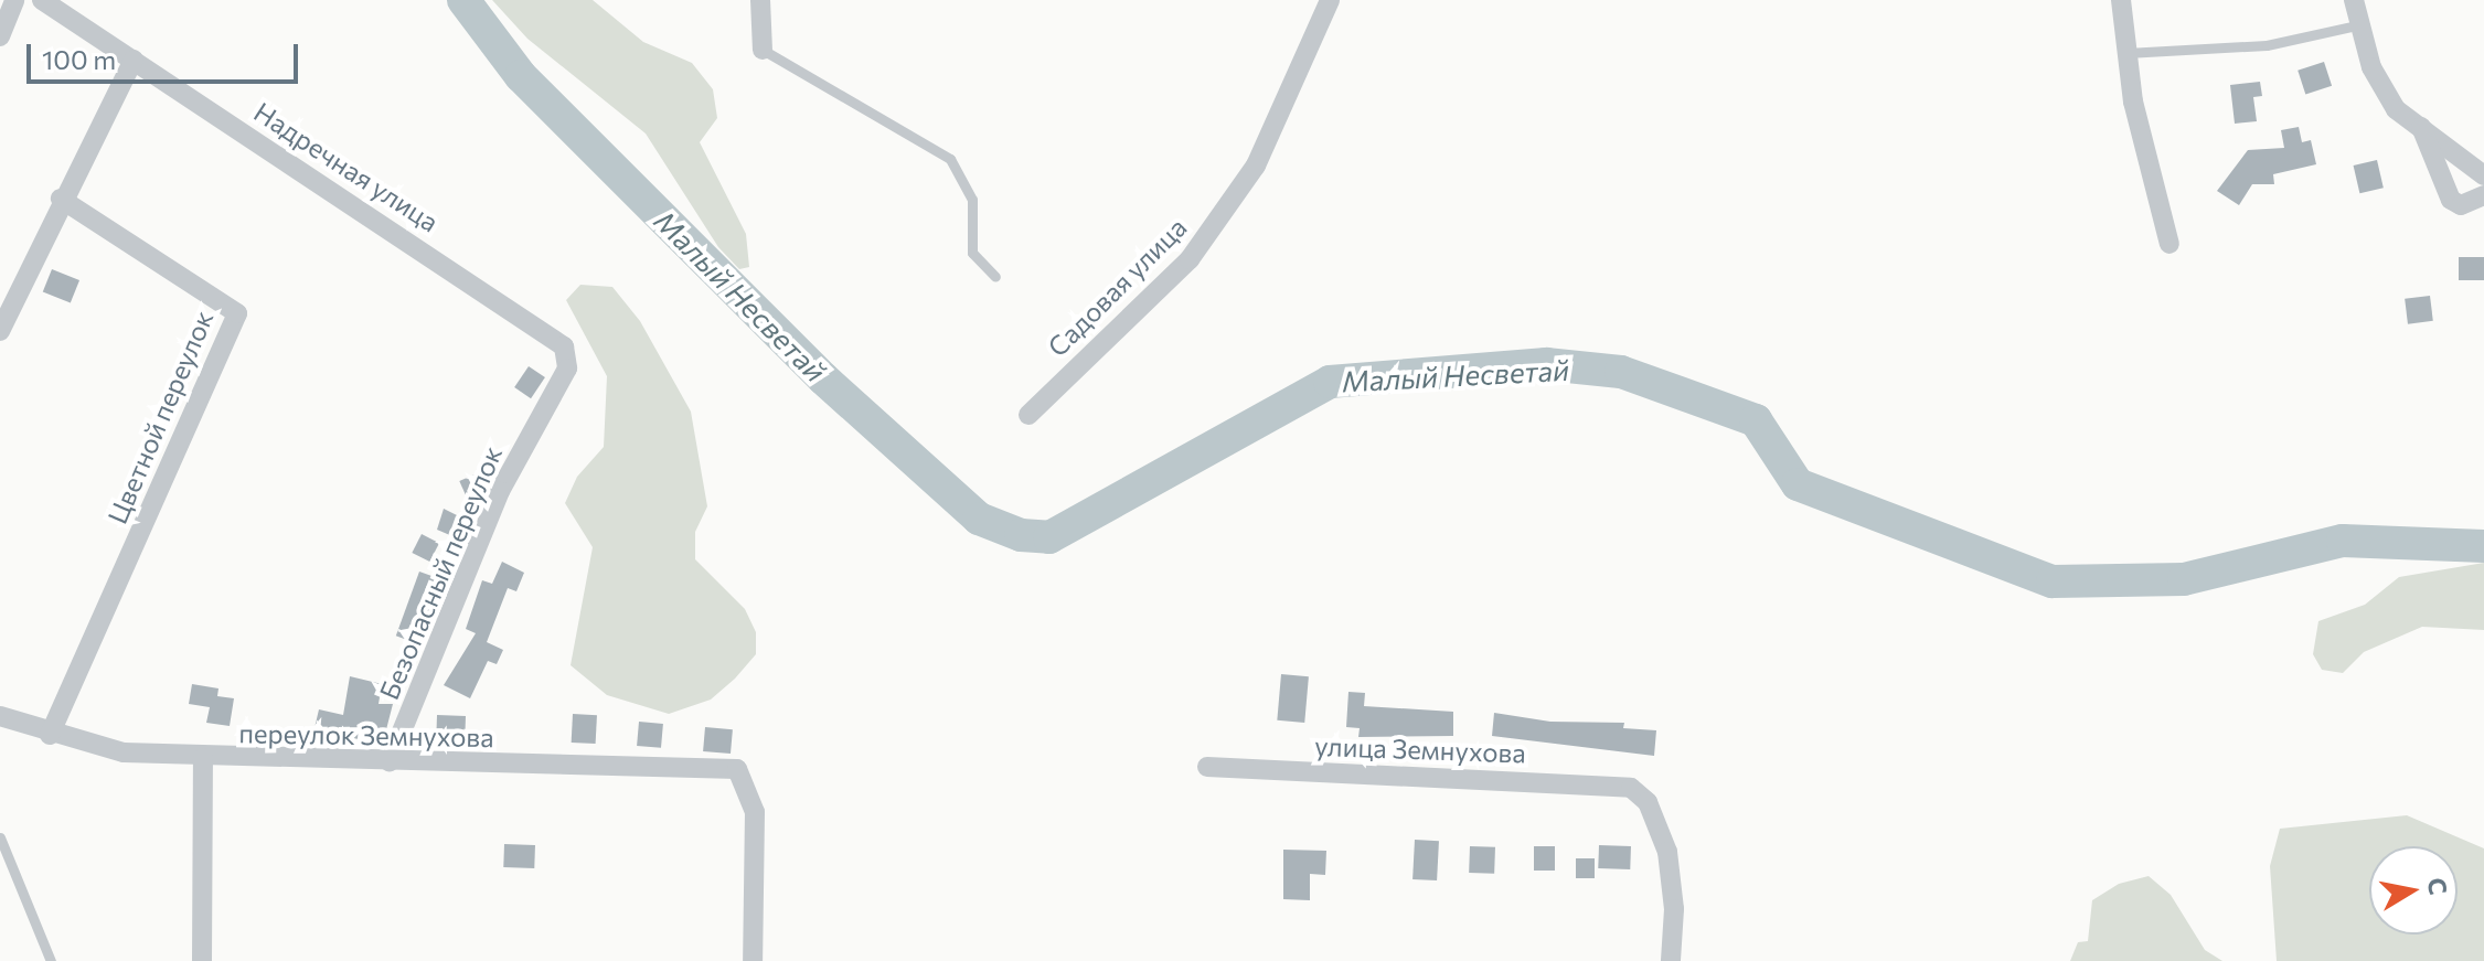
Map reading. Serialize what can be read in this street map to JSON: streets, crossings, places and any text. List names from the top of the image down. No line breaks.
{"streets":{"street":["Надречная улица","Садовая улица","Цветной переулок","Безопасный переулок","переулок Земнухова","улица Земнухова"]},"crossings":[["Надречная улица","Безопасный переулок"],["Цветной переулок","переулок Земнухова"],["Безопасный переулок","переулок Земнухова"]],"water":["Малый Несветай"],"scale_bar":"100 m","north":"right"}
